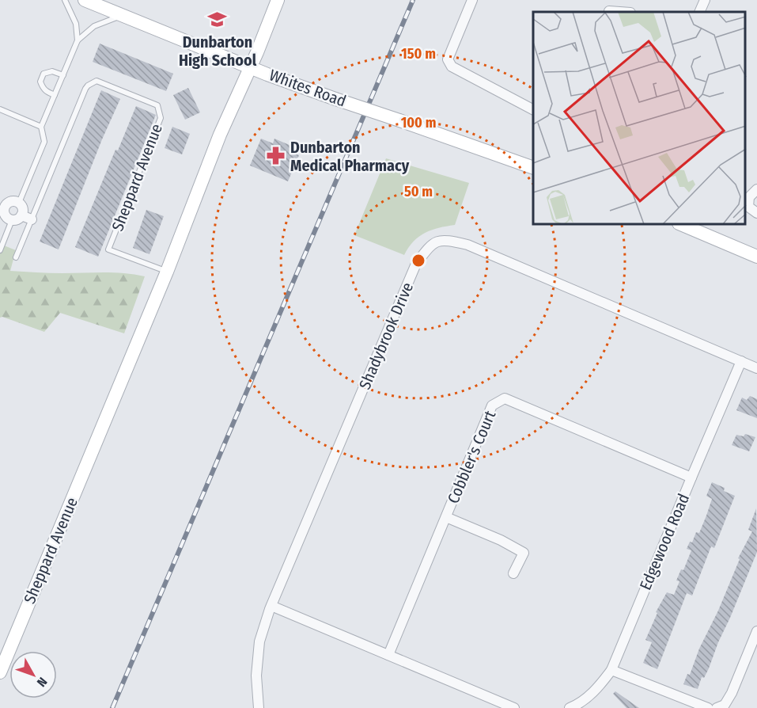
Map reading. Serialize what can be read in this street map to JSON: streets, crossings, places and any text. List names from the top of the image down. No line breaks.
{"streets":{"street":["Whites Road","Sheppard Avenue","Shadybrook Drive","Cobbler's Court","Edgewood Road"]},"crossings":[["Whites Road","Sheppard Avenue"],["Shadybrook Drive","Edgewood Road"],["Cobbler's Court","Edgewood Road"]],"places":{"school or university":["Dunbarton High School"],"pharmacy":["Dunbarton Medical Pharmacy"]},"north":"bottom right","rings":["150 m","100 m","50 m"]}
